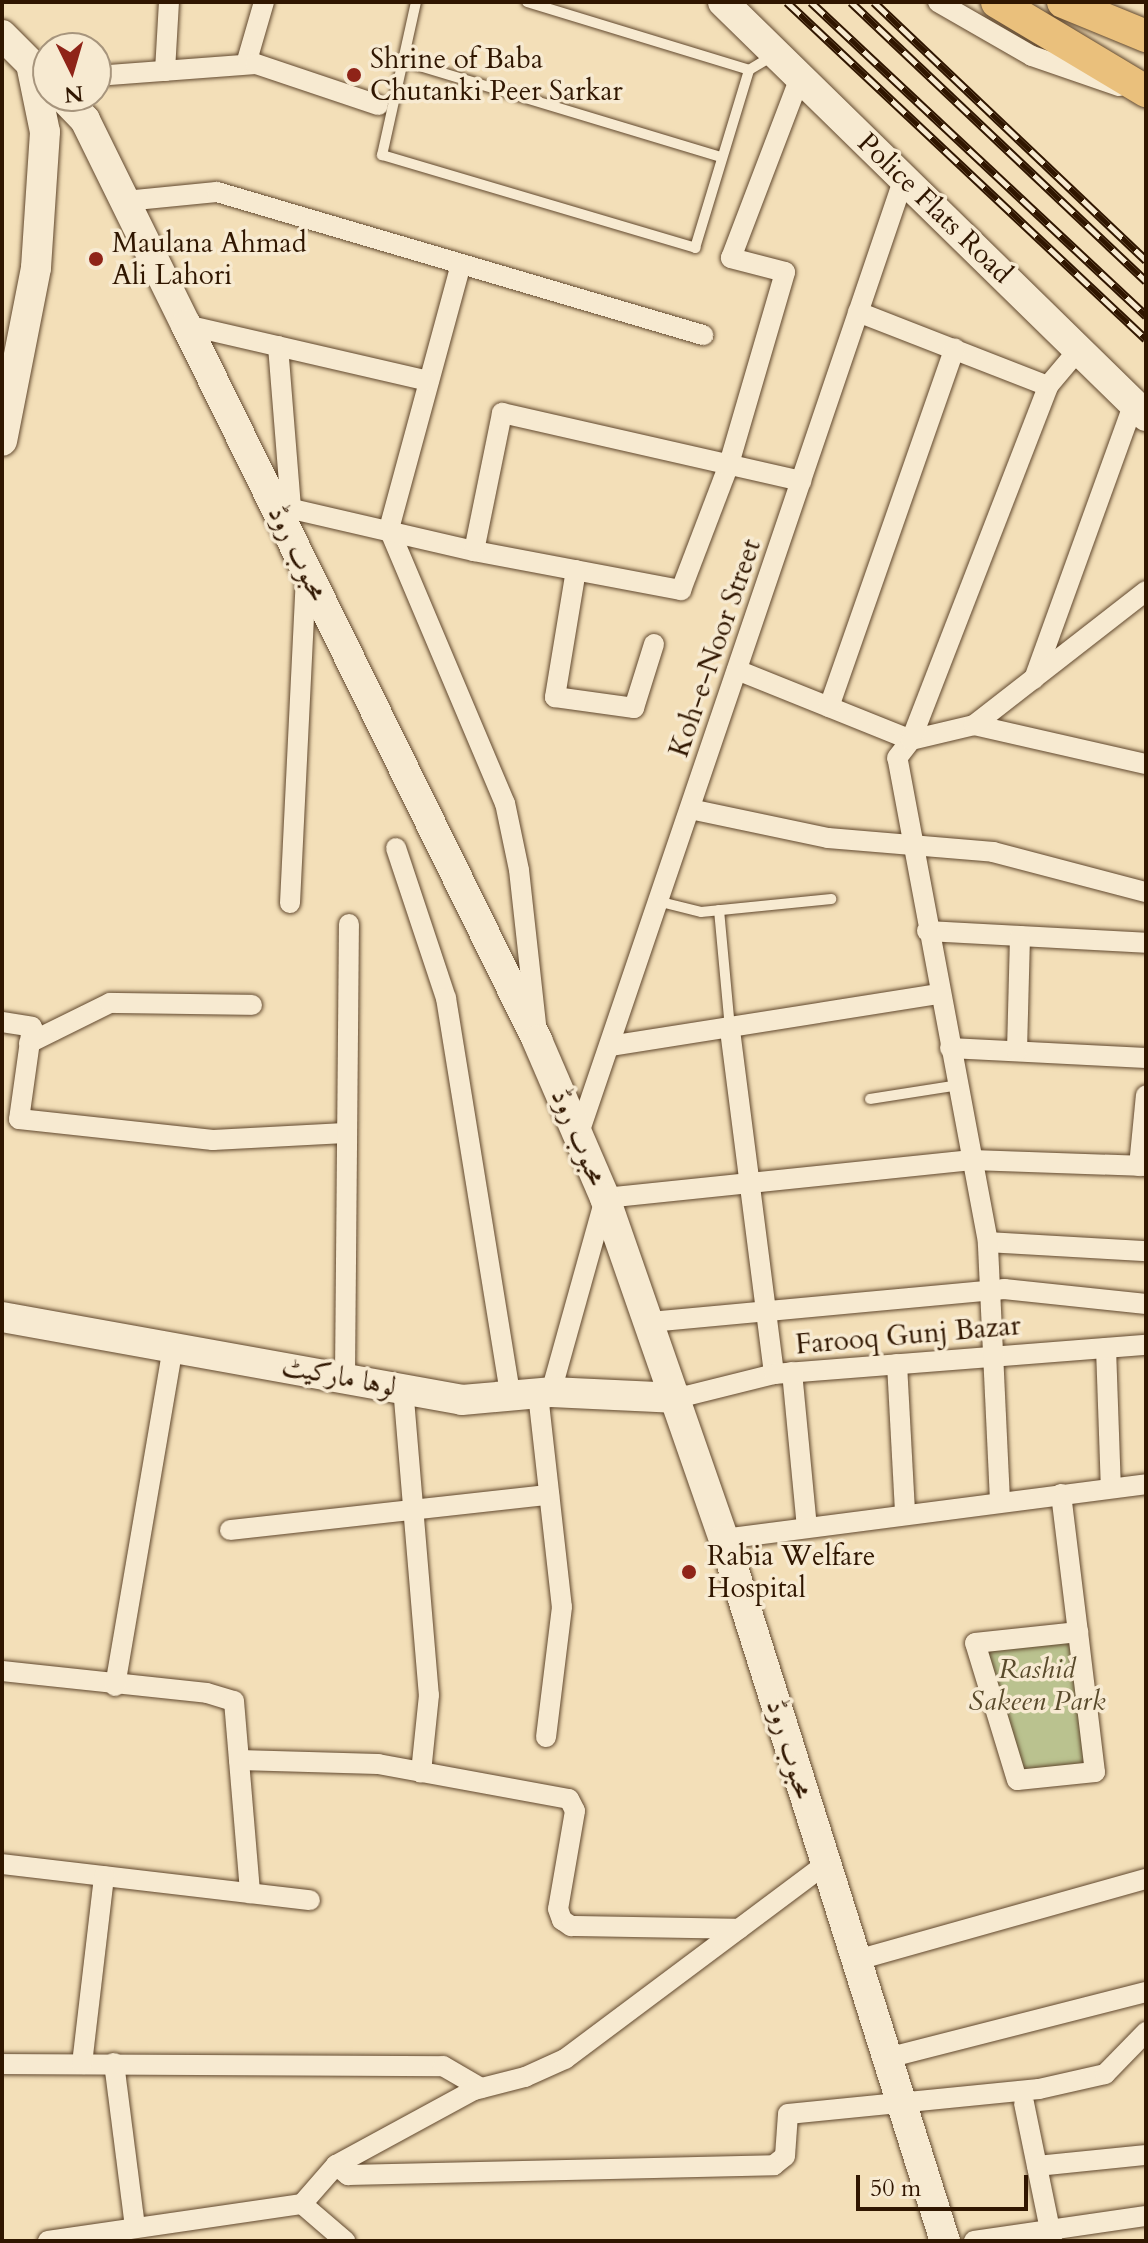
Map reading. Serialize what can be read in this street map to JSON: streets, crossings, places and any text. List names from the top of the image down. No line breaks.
{"streets":{"street":["Police Flats Road","محبوب روڈ","Koh-e-Noor Street","Farooq Gunj Bazar","لوہا مارکیٹ"]},"crossings":[["Police Flats Road","Koh-e-Noor Street"],["محبوب روڈ","Koh-e-Noor Street"],["محبوب روڈ","Farooq Gunj Bazar"],["محبوب روڈ","لوہا مارکیٹ"],["Farooq Gunj Bazar","لوہا مارکیٹ"]],"parks":["Rashid Sakeen Park"],"places":["Shrine of Baba Chutanki Peer Sarkar","Maulana Ahmad Ali Lahori","Rabia Welfare Hospital"],"scale_bar":"50 m","north":"bottom"}
